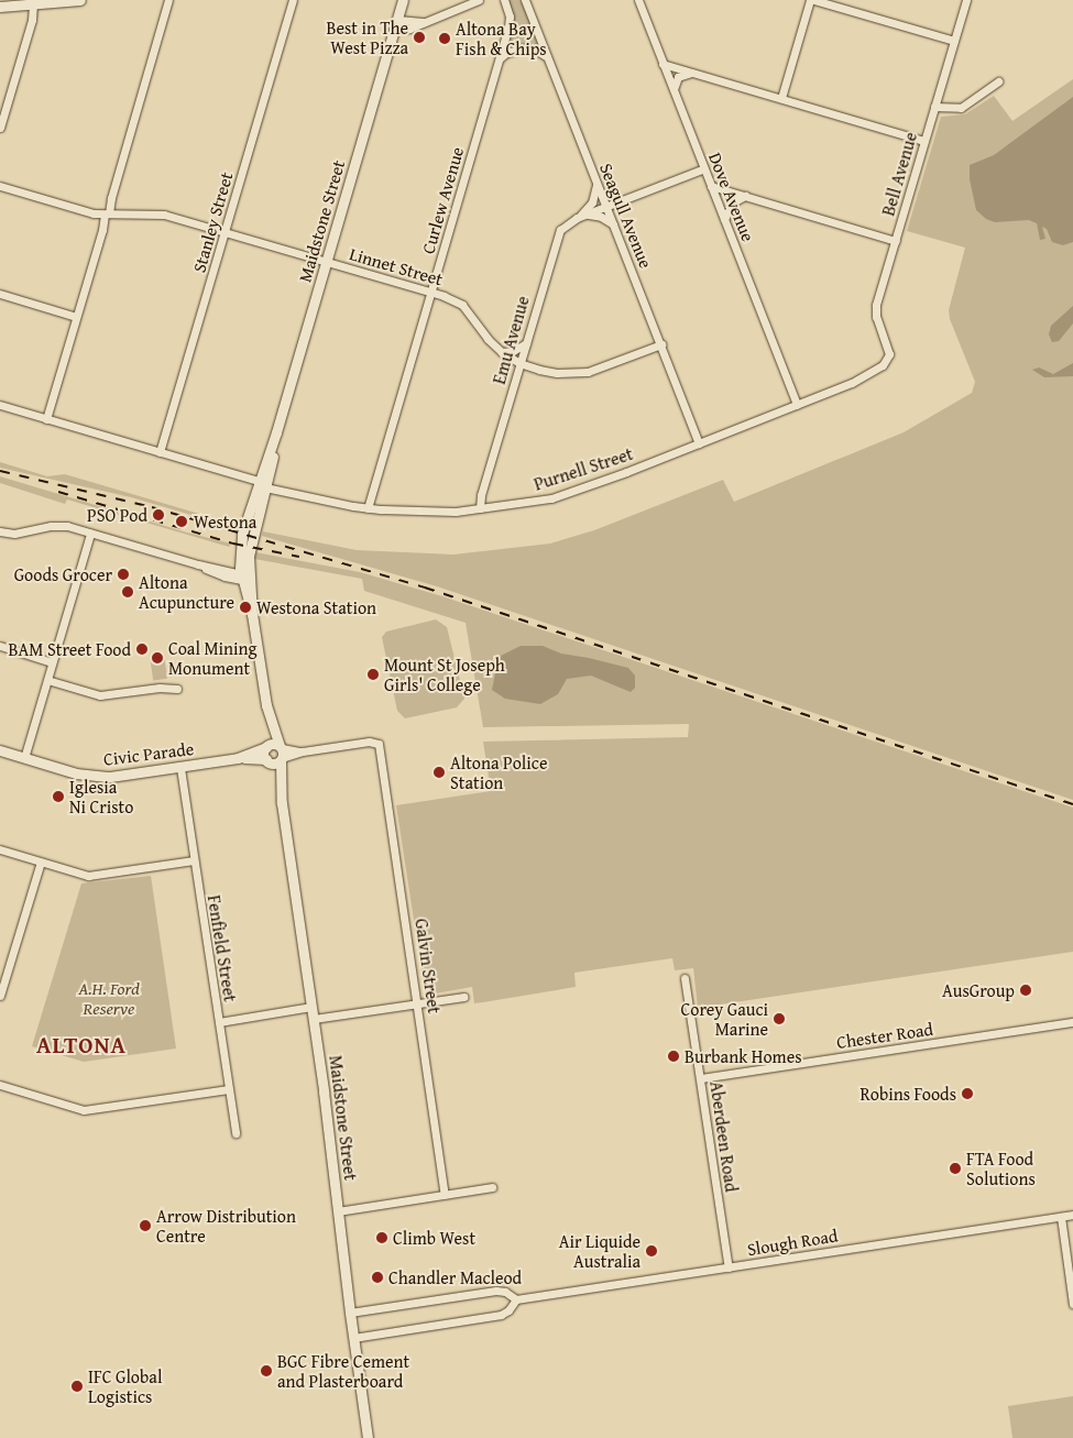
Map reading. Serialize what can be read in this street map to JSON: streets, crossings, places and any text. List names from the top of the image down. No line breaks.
{"streets":{"main road":["Maidstone Street","Civic Parade"],"street":["Bell Avenue","Dove Avenue","Curlew Avenue","Seagull Avenue","Stanley Street","Linnet Street","Emu Avenue","Purnell Street","Fenfield Street","Galvin Street","Chester Road","Aberdeen Road","Slough Road"]},"crossings":[["Bell Avenue","Purnell Street"],["Dove Avenue","Emu Avenue"],["Dove Avenue","Purnell Street"],["Curlew Avenue","Linnet Street"],["Curlew Avenue","Purnell Street"],["Seagull Avenue","Linnet Street"],["Seagull Avenue","Emu Avenue"],["Seagull Avenue","Purnell Street"],["Maidstone Street","Linnet Street"],["Maidstone Street","Purnell Street"],["Maidstone Street","Civic Parade"],["Maidstone Street","Galvin Street"],["Maidstone Street","Slough Road"],["Stanley Street","Linnet Street"],["Stanley Street","Purnell Street"],["Linnet Street","Emu Avenue"],["Emu Avenue","Purnell Street"],["Civic Parade","Fenfield Street"],["Civic Parade","Galvin Street"],["Chester Road","Aberdeen Road"],["Aberdeen Road","Slough Road"]],"districts":["ALTONA"],"parks":["A.H. Ford Reserve"],"places":["Best in The West Pizza","Altona Bay Fish & Chips","PSO Pod","Westona","Goods Grocer","Altona Acupuncture","Westona Station","BAM Street Food","Coal Mining Monument","Mount St Joseph Girls' College","Altona Police Station","Iglesia Ni Cristo","AusGroup","Corey Gauci Marine","Burbank Homes","Robins Foods","FTA Food Solutions","Arrow Distribution Centre","Climb West","Air Liquide Australia","Chandler Macleod","BGC Fibre Cement and Plasterboard","IFC Global Logistics"]}
